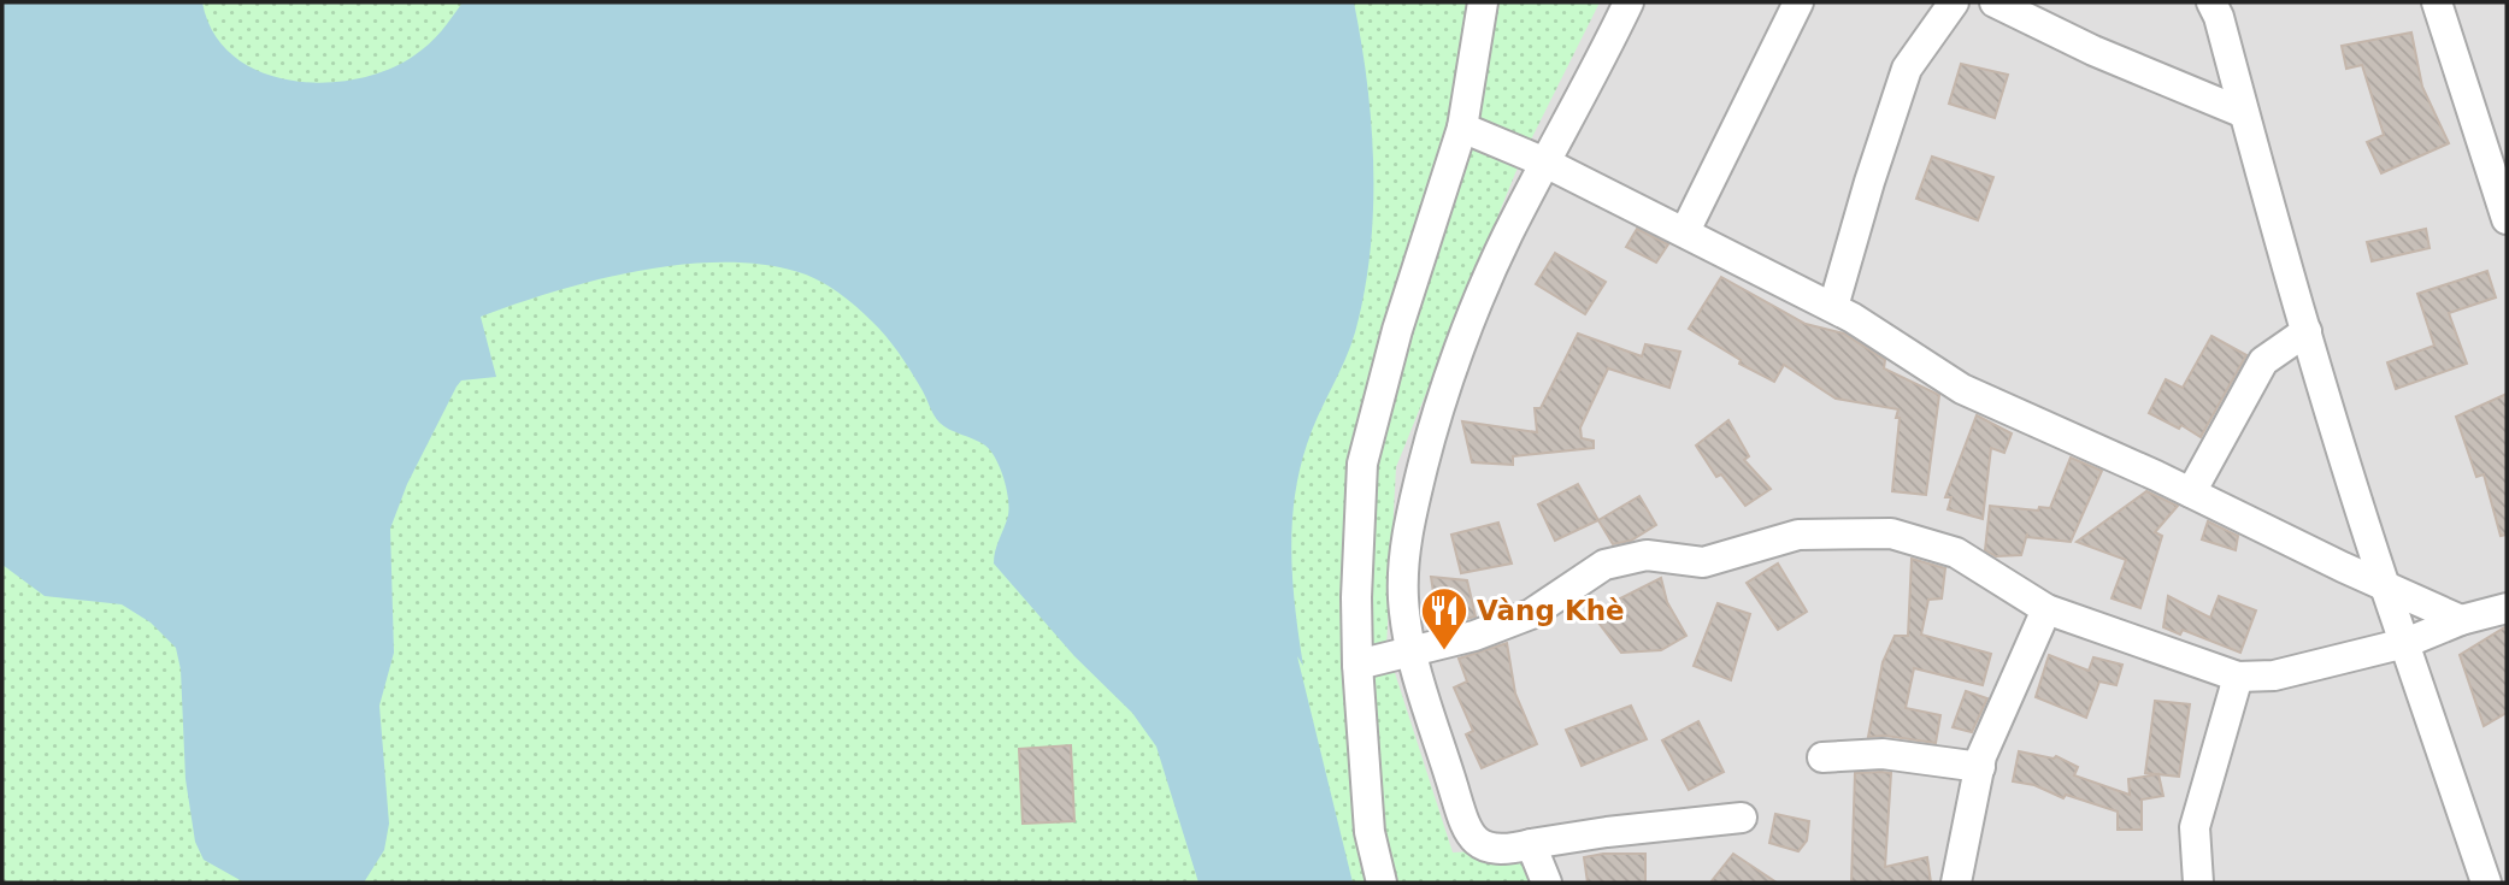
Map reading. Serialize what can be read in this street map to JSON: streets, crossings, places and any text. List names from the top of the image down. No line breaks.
{"places":{"restaurant":["Vàng Khè"]}}
